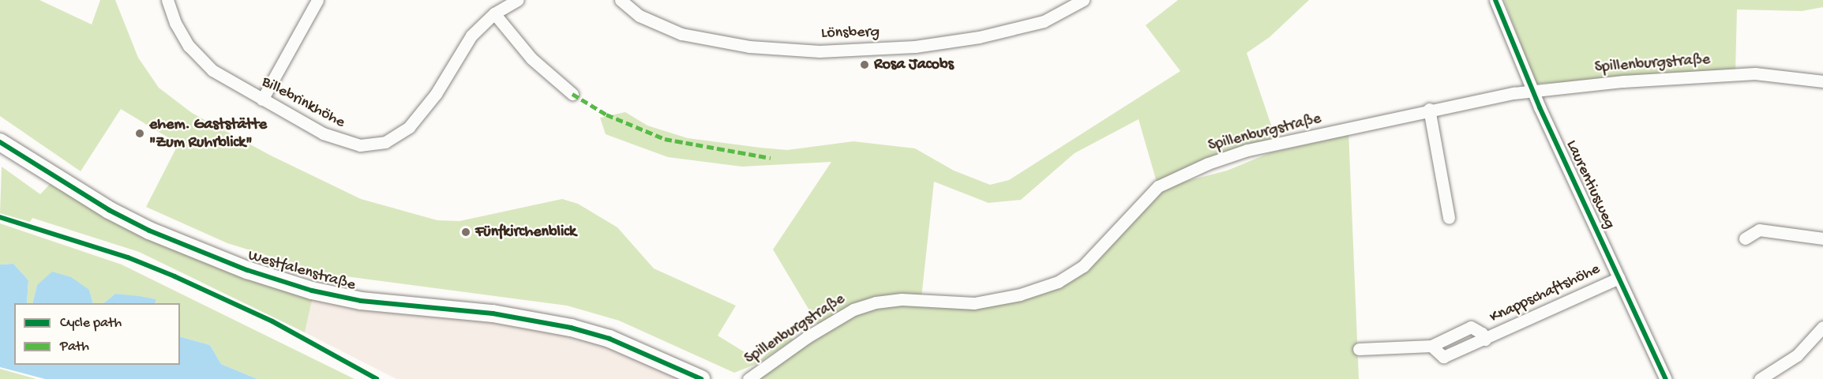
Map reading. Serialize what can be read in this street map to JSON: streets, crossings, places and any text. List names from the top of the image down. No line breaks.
{"streets":{"main road":["Westfalenstraße"],"street":["Lönsberg","Spillenburgstraße","Billebrinkhöhe","Laurentiusweg","Knappschaftshöhe"]},"crossings":[["Spillenburgstraße","Laurentiusweg"],["Laurentiusweg","Knappschaftshöhe"]],"places":["Rosa Jacobs","ehem. Gaststätte \"Zum Ruhrblick\"","Fünfkirchenblick"],"legend":["Cycle path","Path"]}
